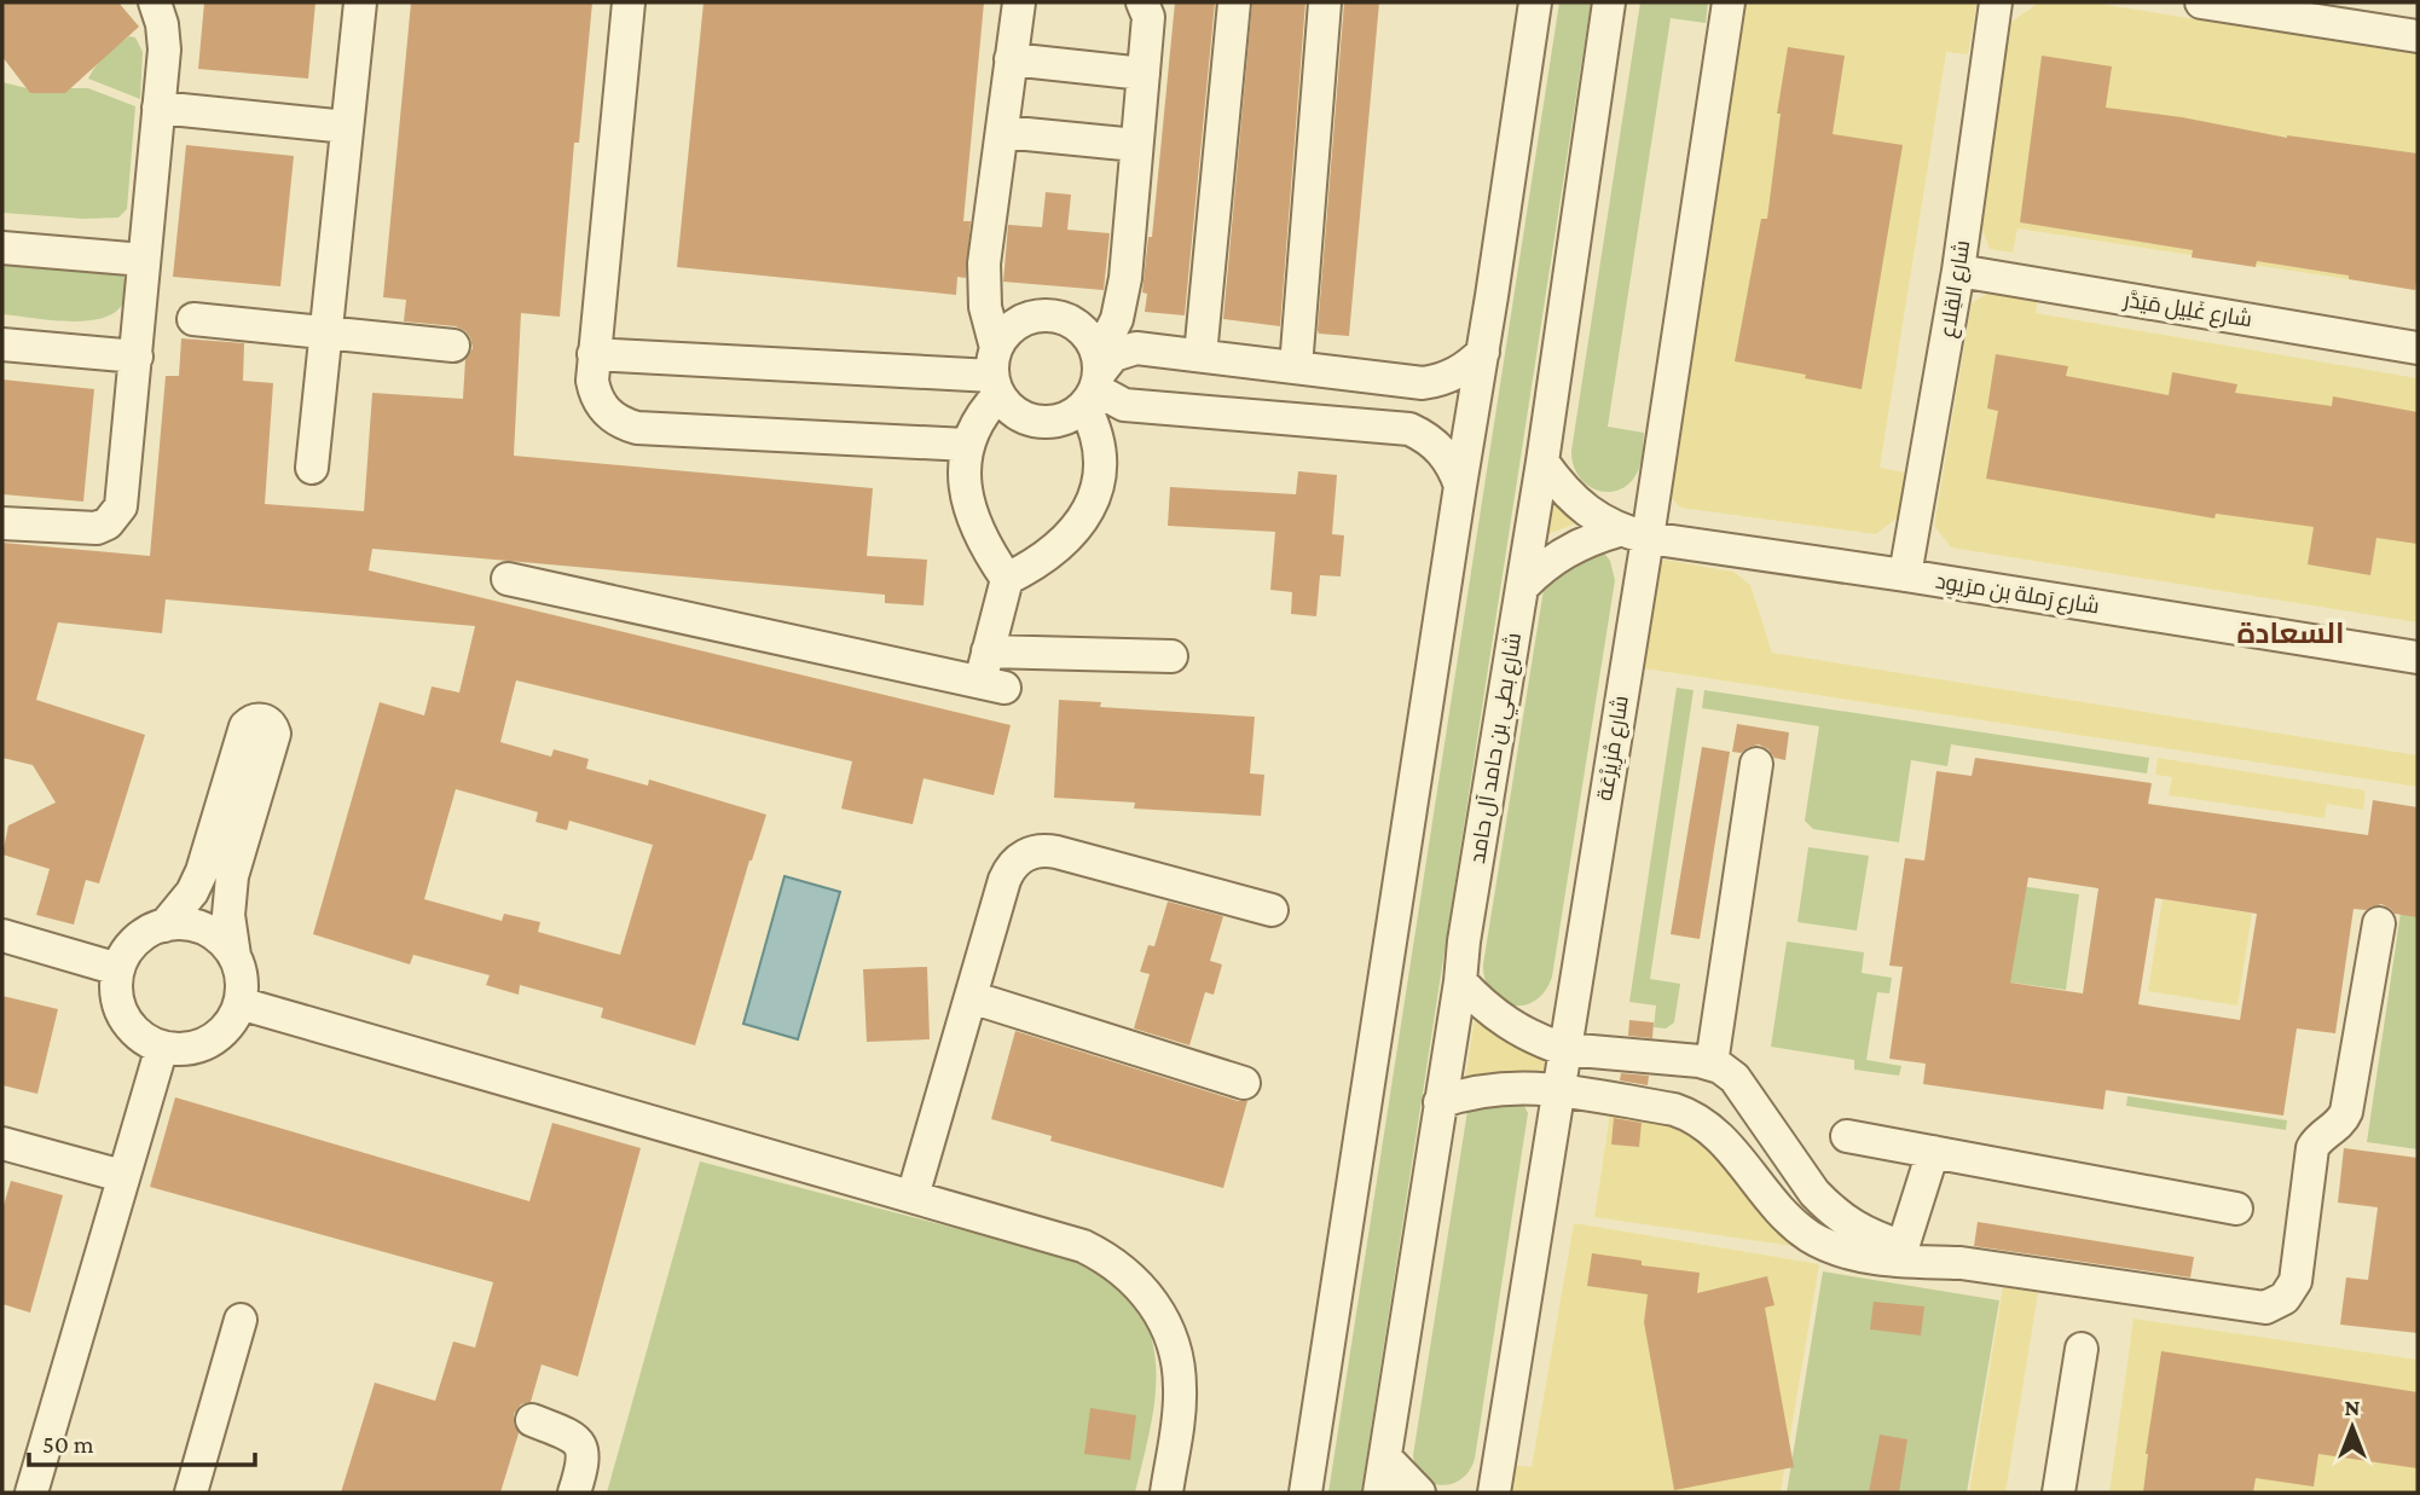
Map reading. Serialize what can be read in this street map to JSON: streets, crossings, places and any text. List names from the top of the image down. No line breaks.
{"streets":{"street":["شارع القِلاع","شارع غَلِيل مَيَدَّر","شارع رَملة بن مرَيوِد","شارع بطي بن حامد آل حامد","شارع مْزِيرْعَة"]},"crossings":[["شارع القِلاع","شارع غَلِيل مَيَدَّر"],["شارع القِلاع","شارع رَملة بن مرَيوِد"],["شارع رَملة بن مرَيوِد","شارع بطي بن حامد آل حامد"],["شارع رَملة بن مرَيوِد","شارع مْزِيرْعَة"]],"districts":["السعادة"],"scale_bar":"50 m","north":"top"}
